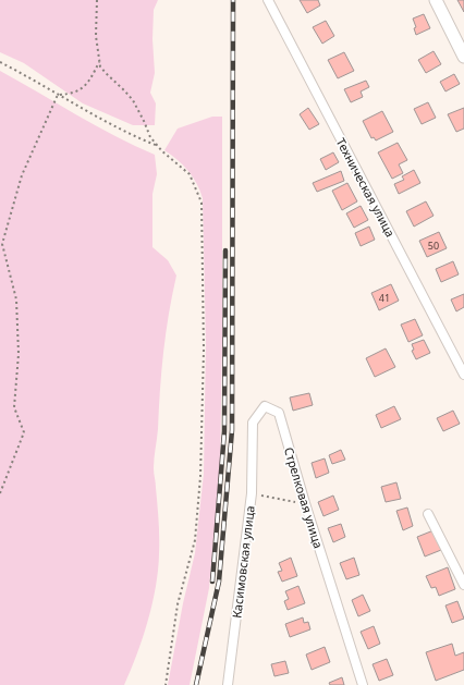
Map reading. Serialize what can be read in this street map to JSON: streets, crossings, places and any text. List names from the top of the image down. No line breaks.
{"streets":{"street":["Техническая улица","Стрелковая улица","Касимовская улица"]},"crossings":[["Стрелковая улица","Касимовская улица"]],"house_numbers":["50","41"]}
